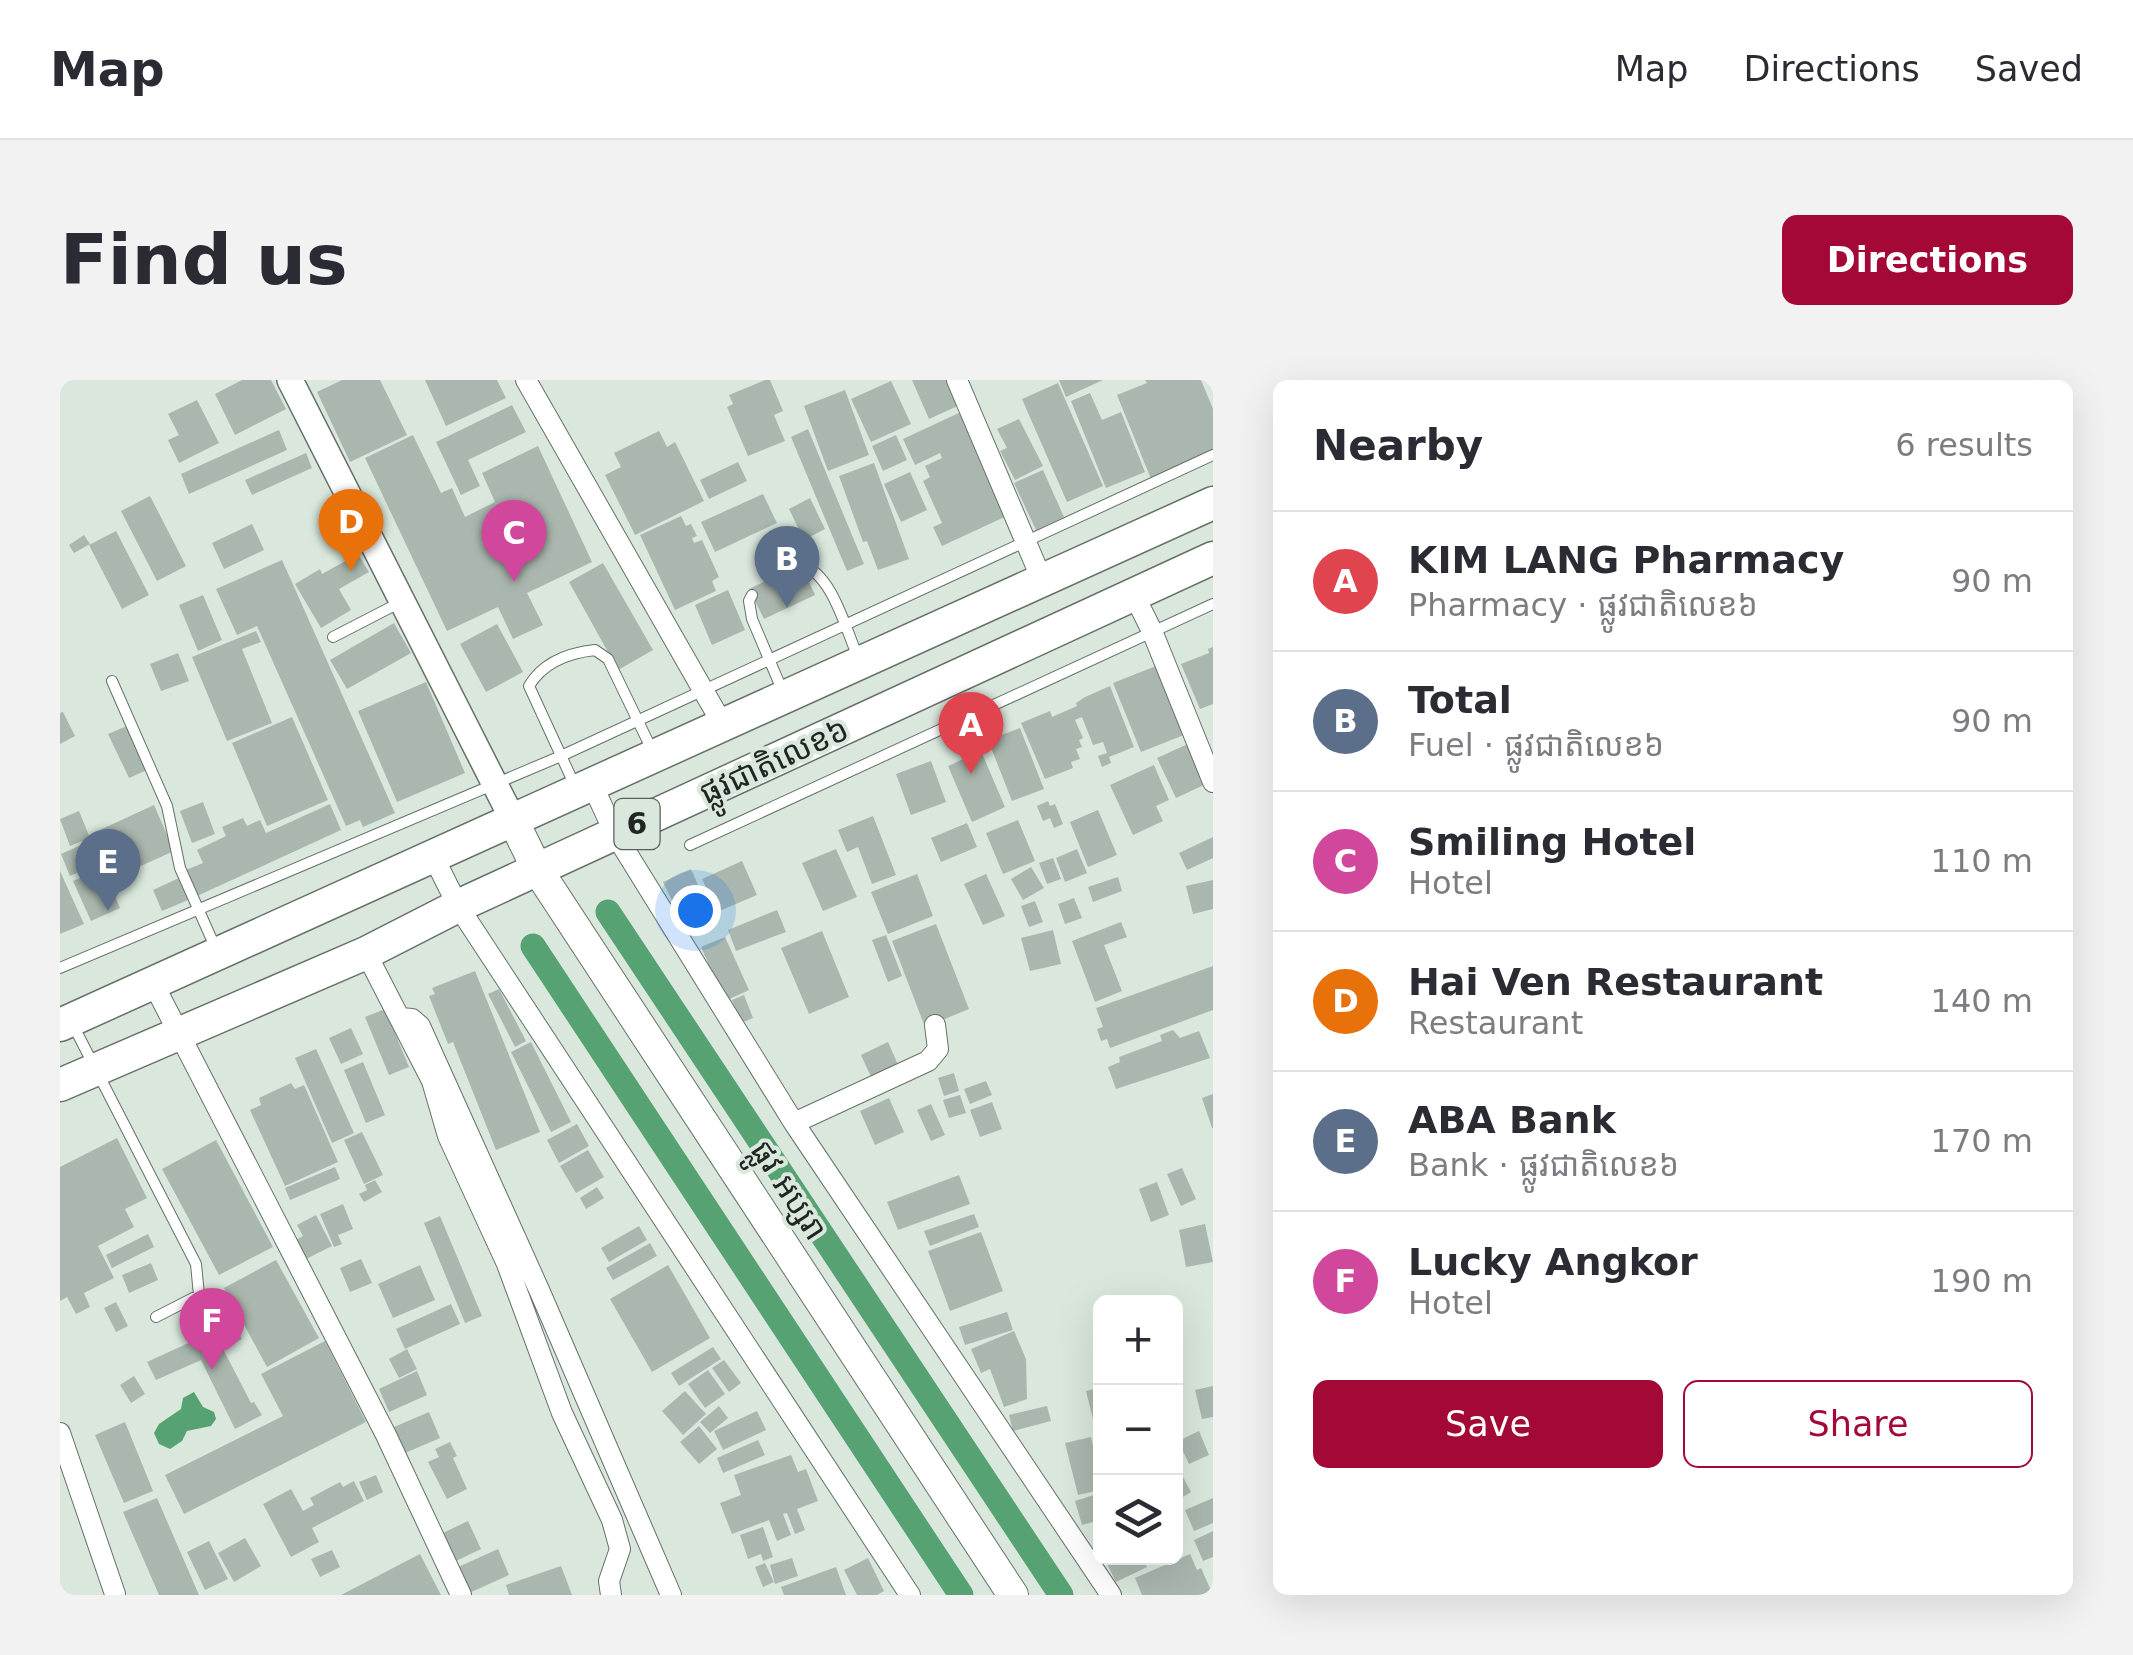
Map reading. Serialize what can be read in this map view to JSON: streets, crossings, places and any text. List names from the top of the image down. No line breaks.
{"streets":{"main road":["ផ្លូវជាតិលេខ៦","6","ផ្លូវ អប្សរា"]},"crossings":[["ផ្លូវជាតិលេខ៦","ផ្លូវ អប្សរា"]],"page":{"header":"Map","nav":["Map","Directions","Saved"],"buttons":["Directions",["Save","Share"]],"title":"Find us","heading":["Nearby","6 results"],"pins":["D","C","B","A","E","F"],"list":[{"mark":"A","name":"KIM LANG Pharmacy","note":"Pharmacy · ផ្លូវជាតិលេខ៦","value":"90 m"},{"mark":"B","name":"Total","note":"Fuel · ផ្លូវជាតិលេខ៦","value":"90 m"},{"mark":"C","name":"Smiling Hotel","note":"Hotel","value":"110 m"},{"mark":"D","name":"Hai Ven Restaurant","note":"Restaurant","value":"140 m"},{"mark":"E","name":"ABA Bank","note":"Bank · ផ្លូវជាតិលេខ៦","value":"170 m"},{"mark":"F","name":"Lucky Angkor","note":"Hotel","value":"190 m"}],"map_buttons":["+","−"]}}
